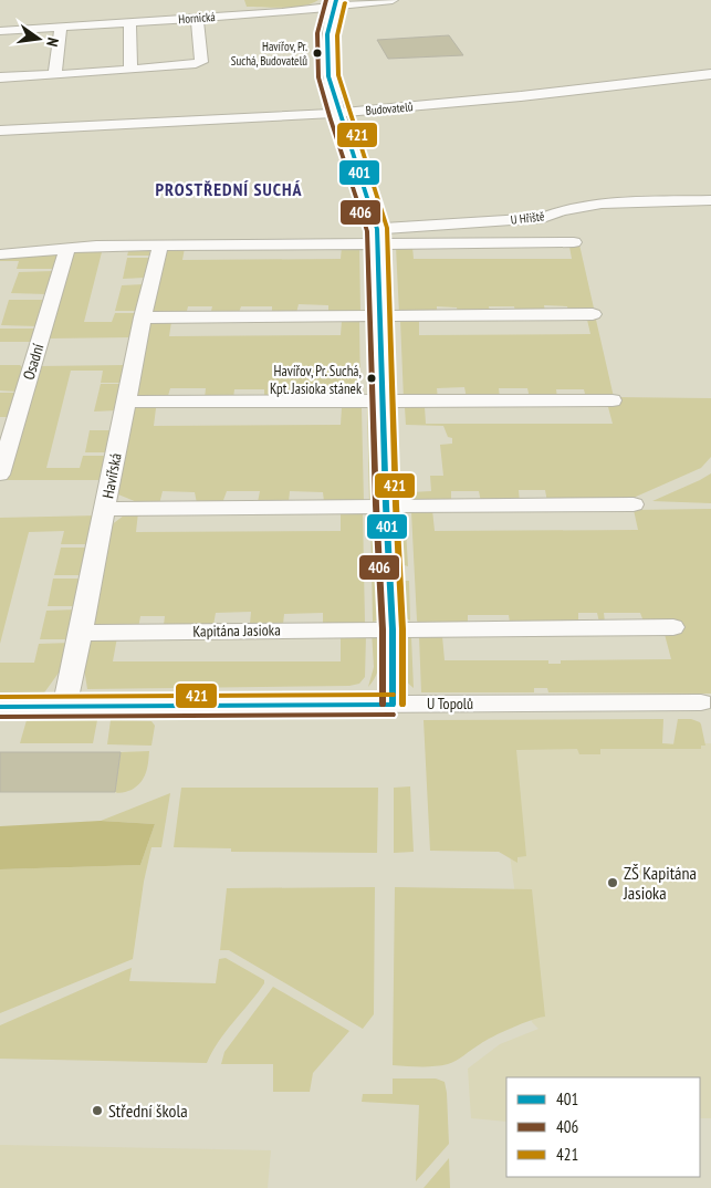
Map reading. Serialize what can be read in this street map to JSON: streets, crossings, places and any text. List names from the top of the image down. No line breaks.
{"streets":{"street":["Hornická","Budovatelů","U Hřiště","Osadní","Havířská","Kapitána Jasioka","U Topolů"]},"crossings":[["Havířská","Kapitána Jasioka"],["Havířská","U Topolů"]],"districts":["PROSTŘEDNÍ SUCHÁ"],"places":["Havířov, Pr. Suchá, Budovatelů","Havířov, Pr. Suchá, Kpt. Jasioka stánek","ZŠ Kapitána Jasioka","Střední škola"],"lines":["transit line 401","transit line 406","transit line 421"],"legend":["401","406","421"],"north":"right"}
